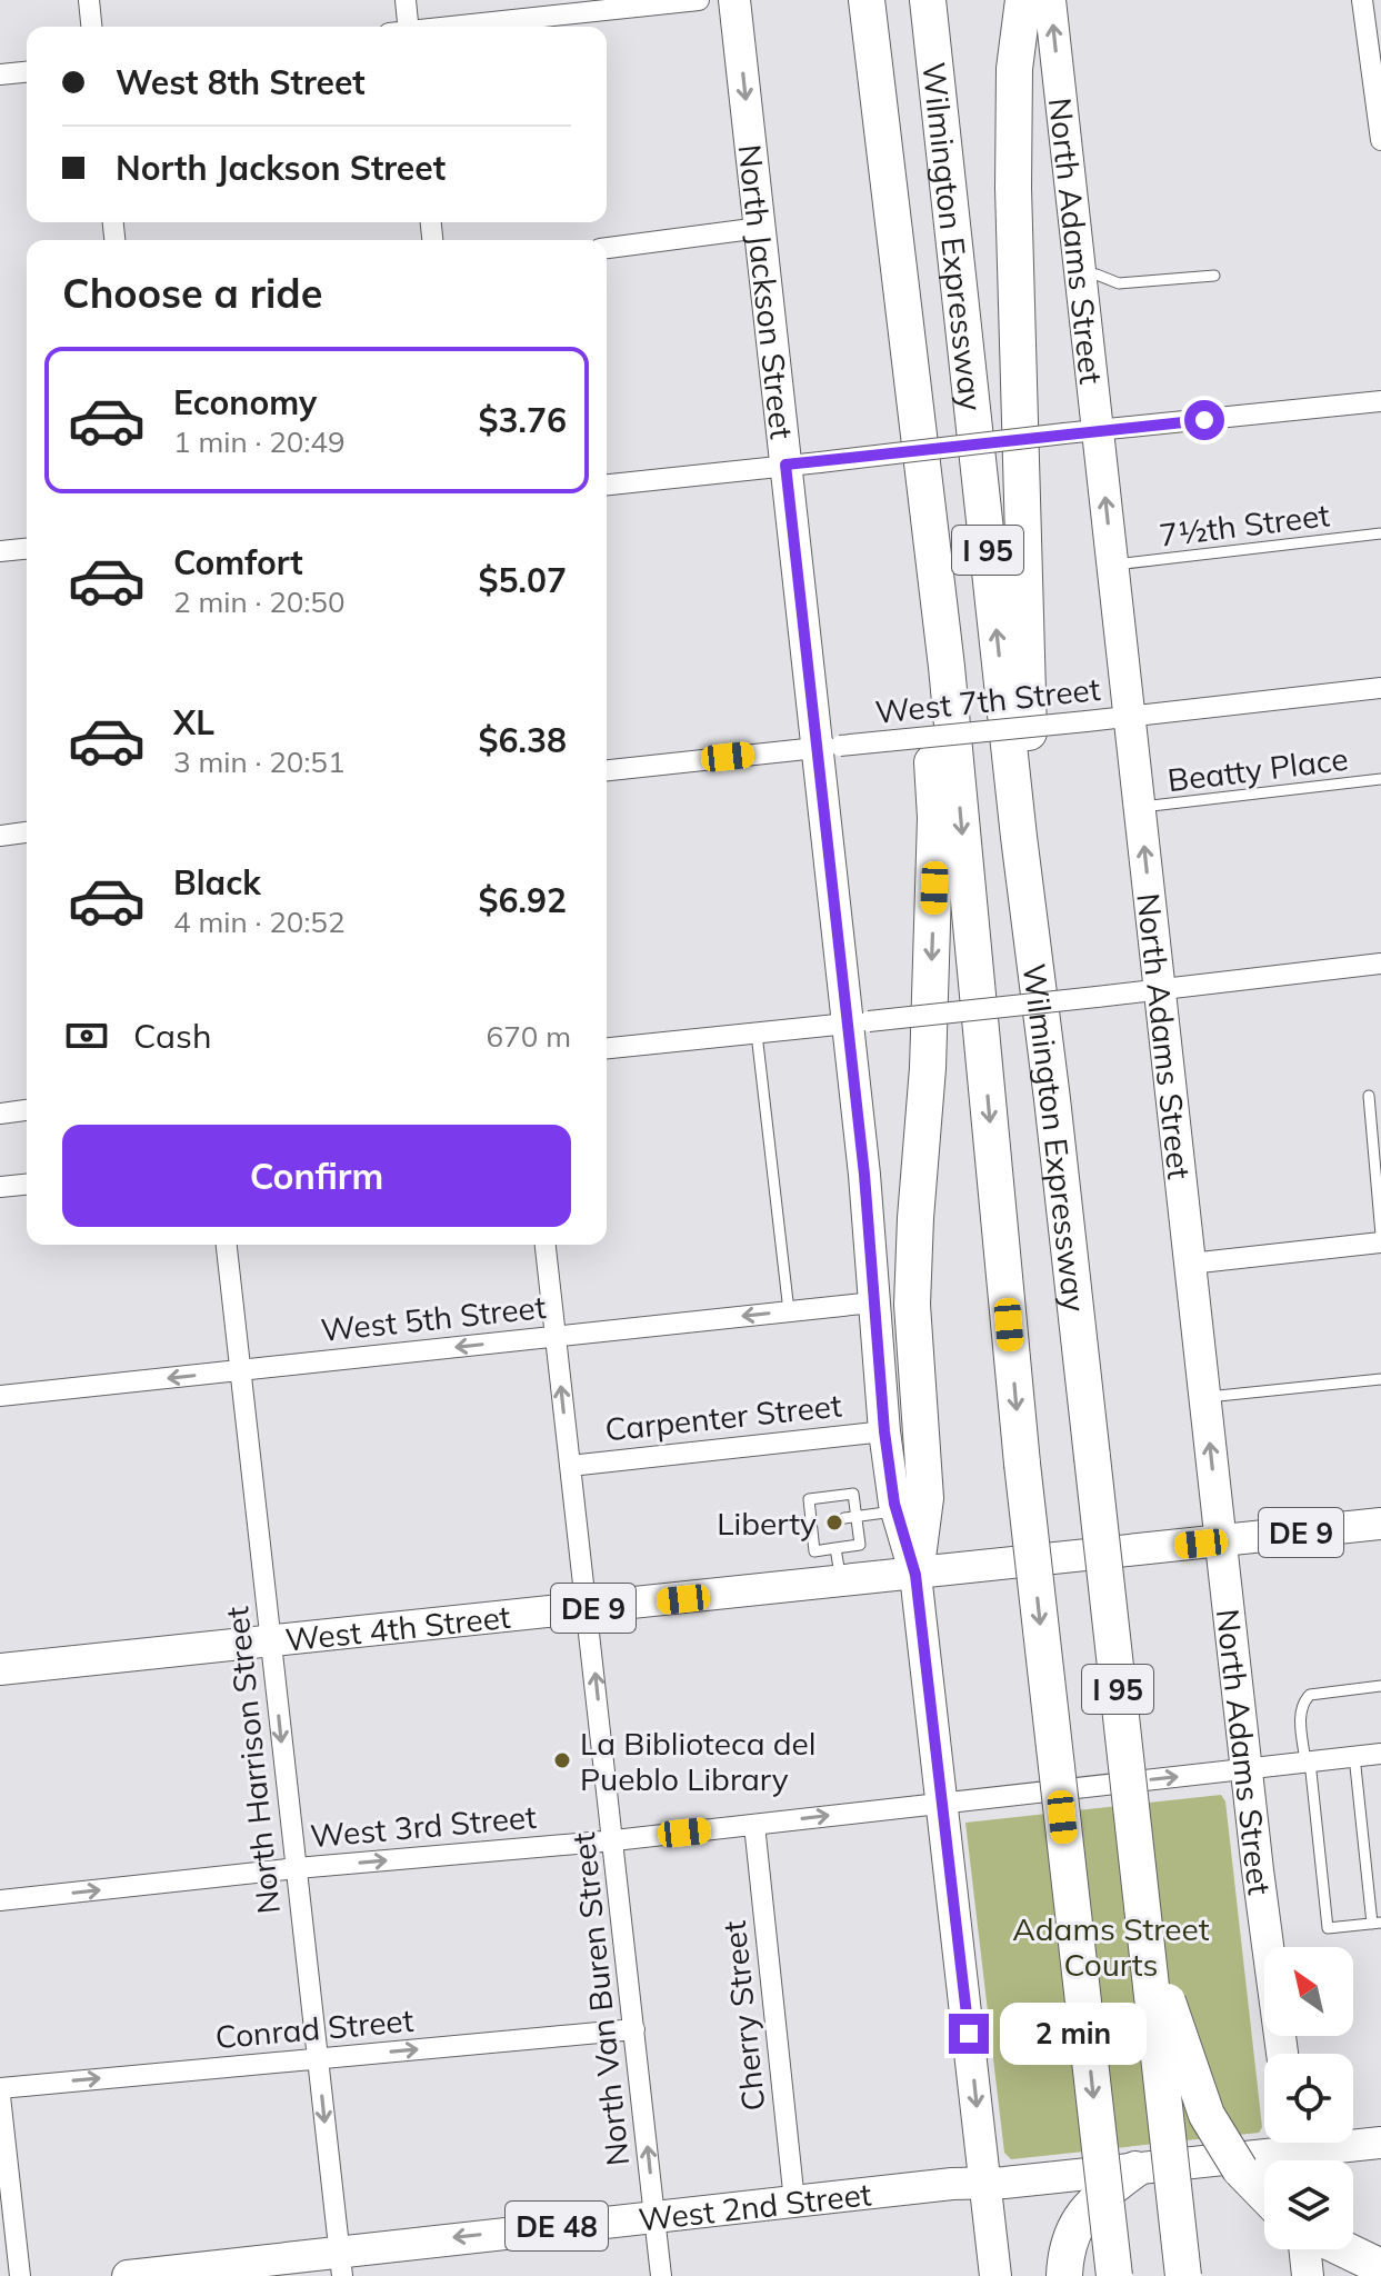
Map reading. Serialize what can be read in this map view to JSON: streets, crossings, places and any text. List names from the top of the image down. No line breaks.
{"streets":{"highway":["Wilmington Expressway","I 95"],"main road":["North Adams Street","North Jackson Street","DE 9","West 4th Street","West 2nd Street","DE 48"],"street":["West 7th Street","West 5th Street","Carpenter Street","North Harrison Street","West 3rd Street","North Van Buren Street","Cherry Street","Conrad Street"],"lane":["7½th Street","Beatty Place"]},"crossings":[["North Adams Street","7½th Street"],["North Adams Street","West 7th Street"],["North Adams Street","Beatty Place"],["North Adams Street","West 4th Street"],["North Adams Street","West 3rd Street"],["North Jackson Street","West 7th Street"],["North Jackson Street","West 5th Street"],["North Jackson Street","Carpenter Street"],["North Jackson Street","West 4th Street"],["North Jackson Street","West 3rd Street"],["North Jackson Street","West 2nd Street"],["West 5th Street","North Harrison Street"],["West 5th Street","North Van Buren Street"],["Carpenter Street","North Van Buren Street"],["West 4th Street","North Harrison Street"],["West 4th Street","North Van Buren Street"],["North Harrison Street","West 3rd Street"],["North Harrison Street","Conrad Street"],["North Harrison Street","West 2nd Street"],["West 3rd Street","North Van Buren Street"],["West 3rd Street","Cherry Street"],["North Van Buren Street","Conrad Street"],["North Van Buren Street","West 2nd Street"],["Cherry Street","West 2nd Street"]],"one_way":["North Adams Street","West 5th Street","North Harrison Street","West 3rd Street","North Van Buren Street","Conrad Street"],"parks":["Adams Street Courts"],"places":["Liberty","La Biblioteca del Pueblo Library"],"north":"top left","page":{"banner":["West 8th Street","North Jackson Street"],"heading":"Choose a ride","list":[{"name":"Economy","note":"1 min · 20:49","value":"$3.76"},{"name":"Comfort","note":"2 min · 20:50","value":"$5.07"},{"name":"XL","note":"3 min · 20:51","value":"$6.38"},{"name":"Black","note":"4 min · 20:52","value":"$6.92"}],"pay":["Cash","670 m"],"buttons":"Confirm","bubble":"2 min"}}
